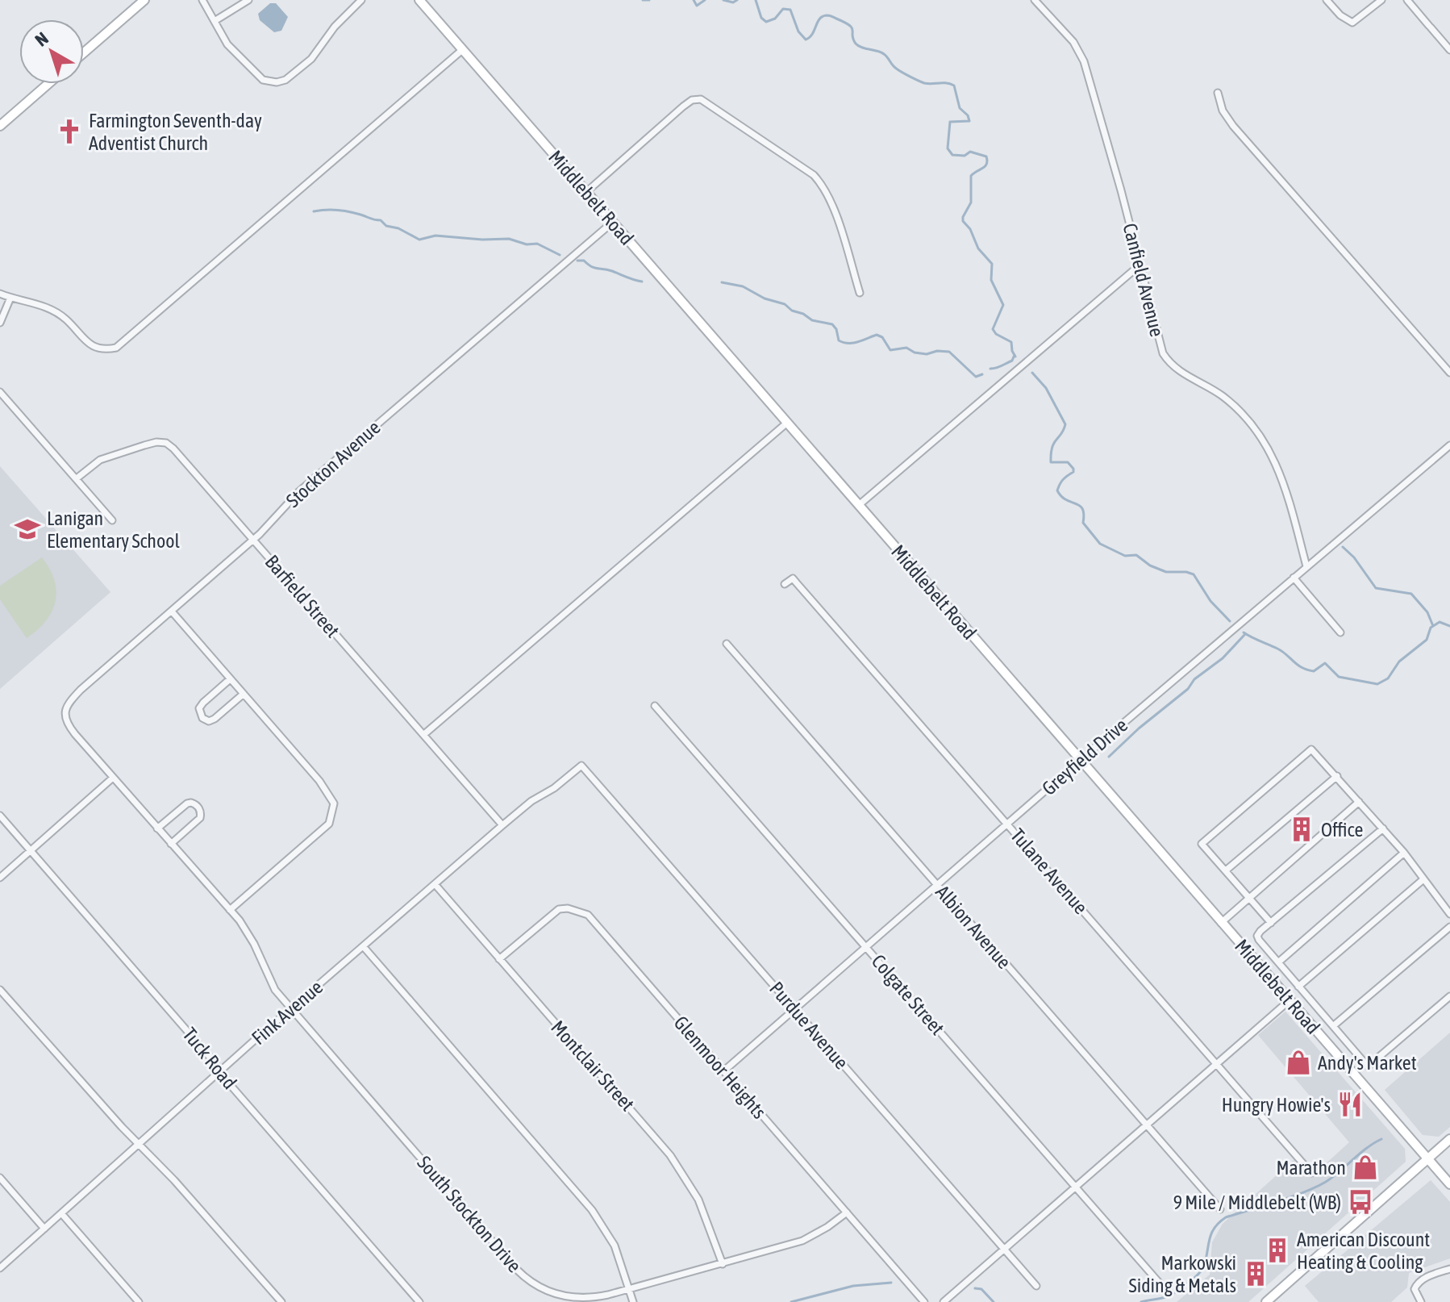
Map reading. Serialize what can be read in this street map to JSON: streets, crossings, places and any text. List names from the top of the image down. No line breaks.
{"streets":{"street":["Middlebelt Road","Canfield Avenue","Stockton Avenue","Barfield Street","Greyfield Drive","Tulane Avenue","Albion Avenue","Colgate Street","Fink Avenue","Purdue Avenue","Tuck Road","Montclair Street","Glenmoor Heights","South Stockton Drive"]},"crossings":[["Middlebelt Road","Stockton Avenue"],["Middlebelt Road","Greyfield Drive"],["Canfield Avenue","Greyfield Drive"],["Stockton Avenue","Barfield Street"],["Stockton Avenue","South Stockton Drive"],["Barfield Street","Fink Avenue"],["Greyfield Drive","Tulane Avenue"],["Greyfield Drive","Albion Avenue"],["Greyfield Drive","Colgate Street"],["Greyfield Drive","Purdue Avenue"],["Greyfield Drive","Glenmoor Heights"],["Fink Avenue","Purdue Avenue"],["Fink Avenue","Tuck Road"],["Fink Avenue","Montclair Street"],["Fink Avenue","South Stockton Drive"],["Montclair Street","Glenmoor Heights"],["Montclair Street","South Stockton Drive"],["Glenmoor Heights","South Stockton Drive"]],"places":{"church":["Farmington Seventh-day Adventist Church"],"school or university":["Lanigan Elementary School"],"building":["Office","American Discount Heating & Cooling","Markowski Siding & Metals"],"shop":["Andy's Market","Marathon"],"restaurant":["Hungry Howie's"],"bus stop":["9 Mile / Middlebelt (WB)"]},"north":"top left"}
